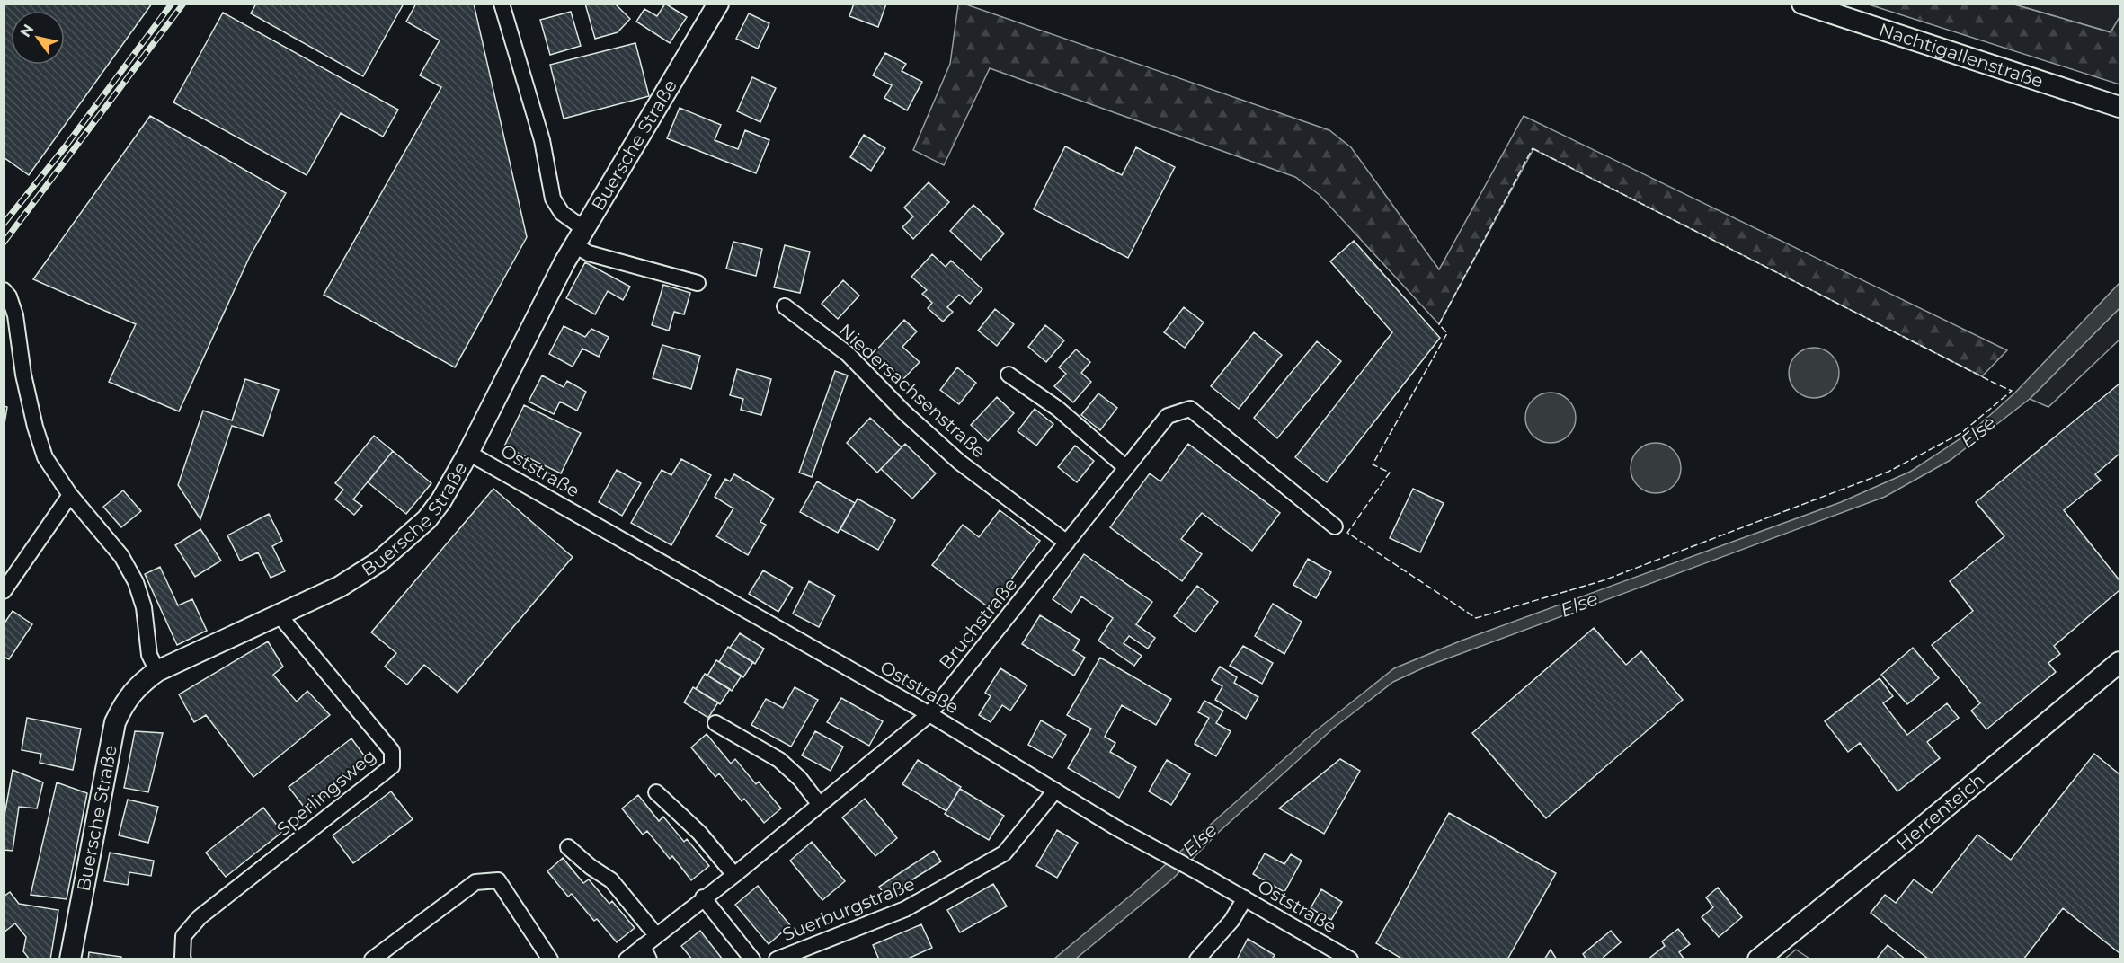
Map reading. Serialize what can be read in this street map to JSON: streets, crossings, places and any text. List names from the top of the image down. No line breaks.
{"streets":{"main road":["Nachtigallenstraße","Buersche Straße","Herrenteich"],"street":["Niedersachsenstraße","Oststraße","Bruchstraße","Sperlingsweg","Suerburgstraße"]},"crossings":[["Buersche Straße","Oststraße"],["Buersche Straße","Sperlingsweg"],["Niedersachsenstraße","Bruchstraße"],["Oststraße","Bruchstraße"],["Oststraße","Suerburgstraße"]],"water":["Else"],"north":"top left"}
